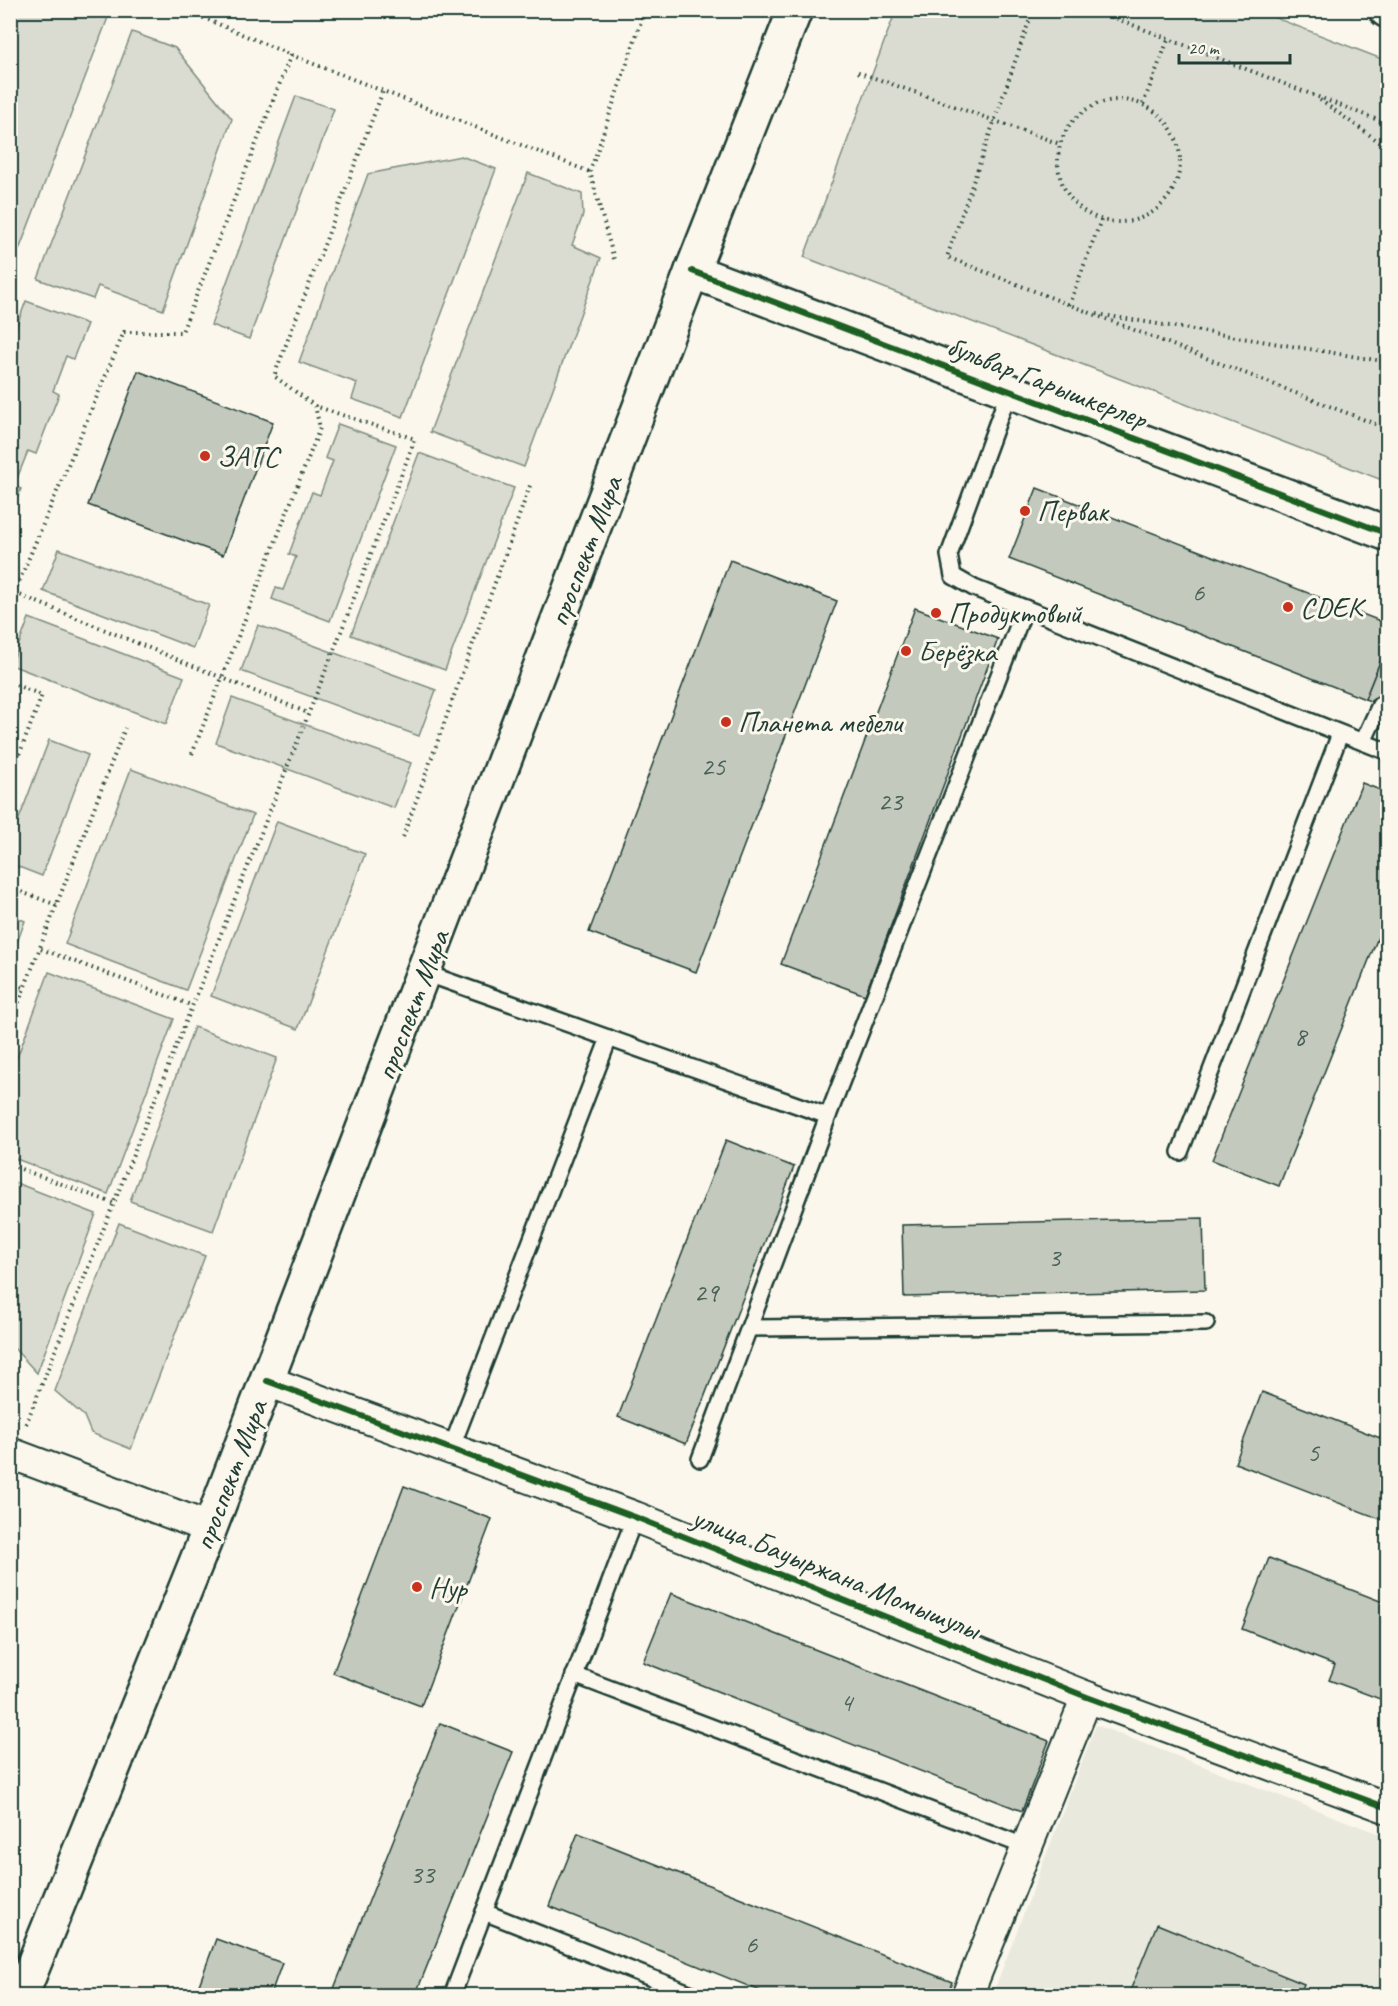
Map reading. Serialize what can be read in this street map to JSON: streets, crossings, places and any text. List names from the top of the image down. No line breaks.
{"streets":{"main road":["бульвар Гарышкерлер","проспект Мира"],"street":["улица Бауыржана Момышулы"]},"crossings":[["бульвар Гарышкерлер","проспект Мира"],["проспект Мира","улица Бауыржана Момышулы"]],"places":["ЗАГС","Первак","CDEK","Продуктовый","Берёзка","Планета мебели","Нур"],"house_numbers":["6","25","23","8","3","29","5","4","33","6"],"scale_bar":"20 m"}
